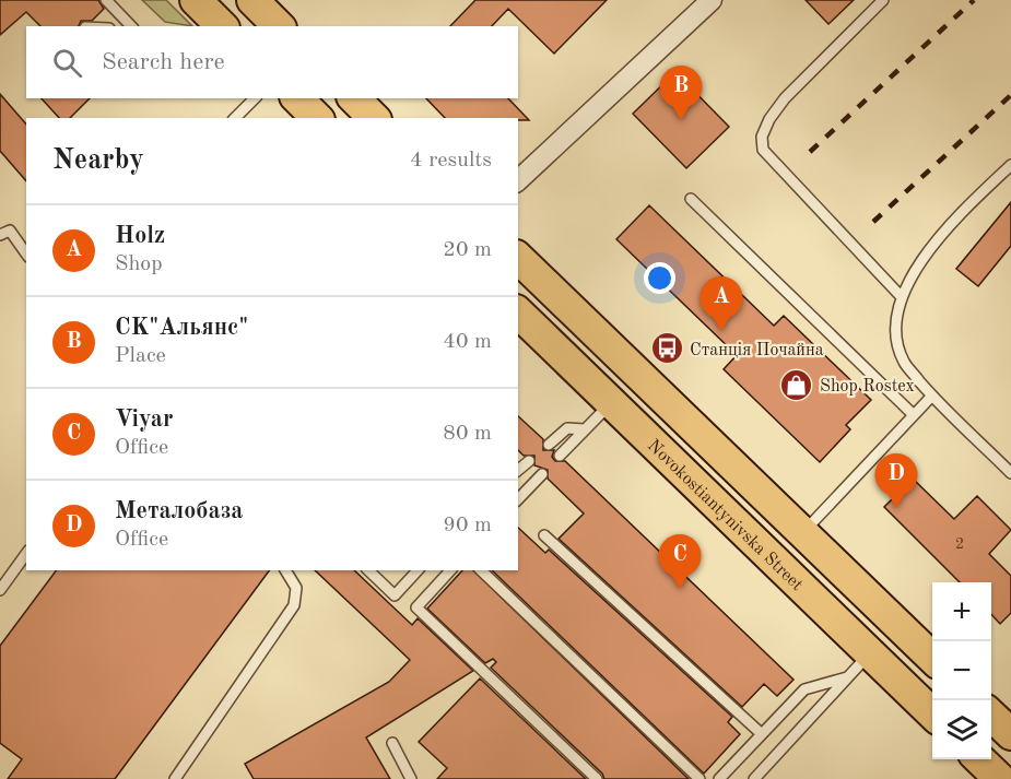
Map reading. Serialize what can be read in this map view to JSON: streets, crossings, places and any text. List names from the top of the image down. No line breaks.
{"streets":{"main road":["Novokostiantynivska Street"]},"places":{"bus stop":["Станція Почайна"],"shop":["Shop Rostex"]},"house_numbers":["2"],"page":{"search":"Search here","pins":["B","A","D","C"],"heading":["Nearby","4 results"],"list":[{"mark":"A","name":"Holz","note":"Shop","value":"20 m"},{"mark":"B","name":"CK\"Альянс\"","note":"Place","value":"40 m"},{"mark":"C","name":"Viyar","note":"Office","value":"80 m"},{"mark":"D","name":"Металобаза","note":"Office","value":"90 m"}],"map_buttons":["+","−"]}}
